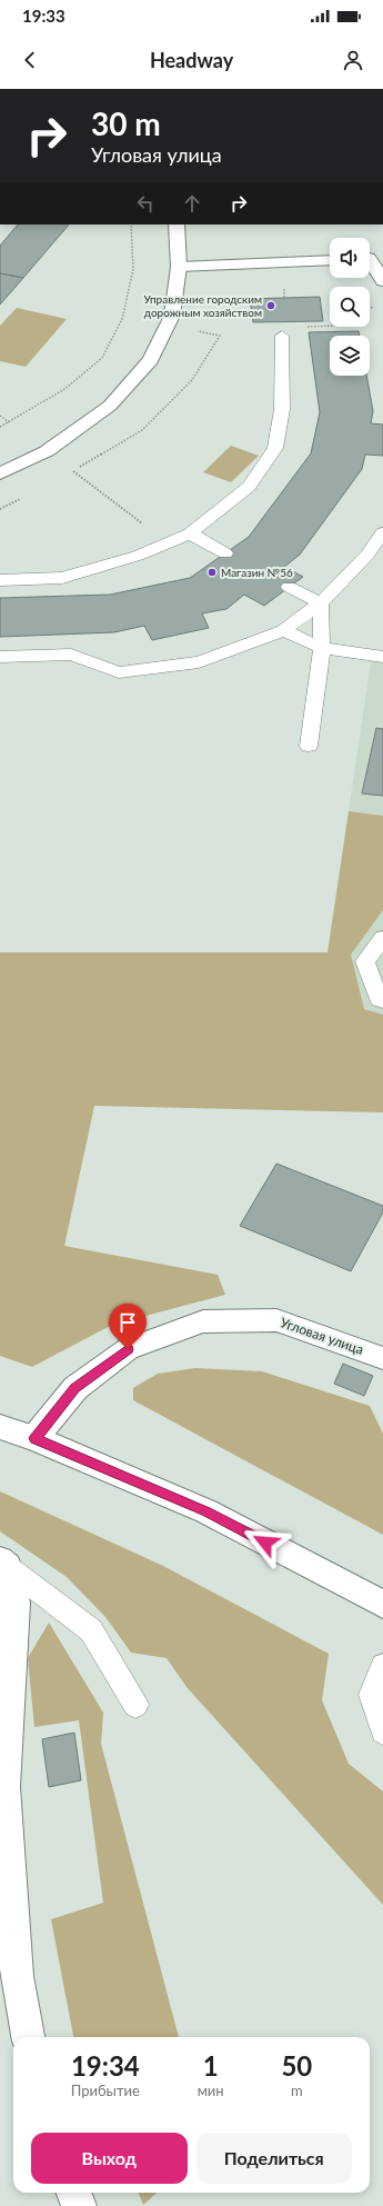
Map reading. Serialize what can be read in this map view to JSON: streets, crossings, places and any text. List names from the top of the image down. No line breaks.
{"streets":{"street":["Угловая улица"]},"places":["Управление городским дорожным хозяйством","Магазин №56"],"page":{"status":"19:33","header":"Headway","turn":["30 m","Угловая улица"],"eta":["19:34","Прибытие","1","мин","50","m"],"buttons":["Выход","Поделиться"]}}
